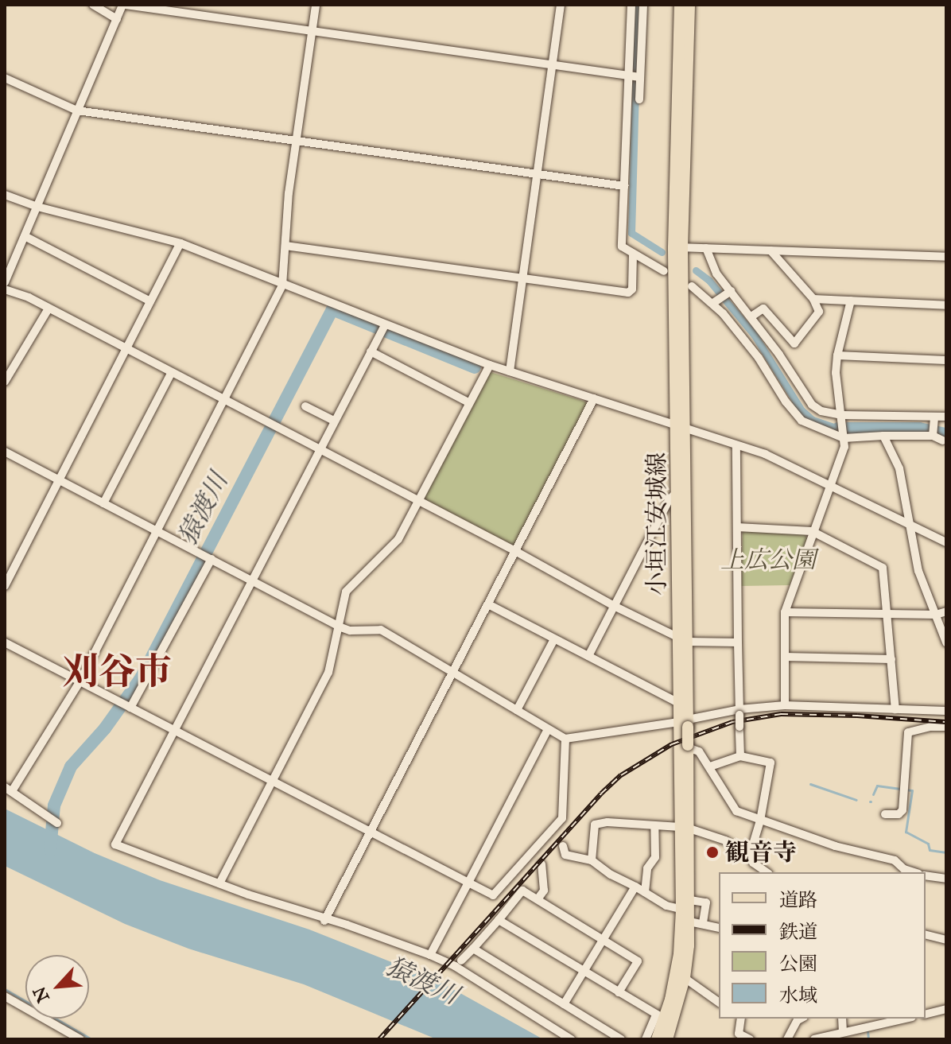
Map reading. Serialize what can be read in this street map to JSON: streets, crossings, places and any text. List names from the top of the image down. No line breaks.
{"streets":{"main road":["小垣江安城線"]},"districts":["刈谷市"],"water":["猿渡川"],"parks":["上広公園"],"places":["観音寺"],"legend":["道路","鉄道","公園","水域"],"north":"bottom left"}
